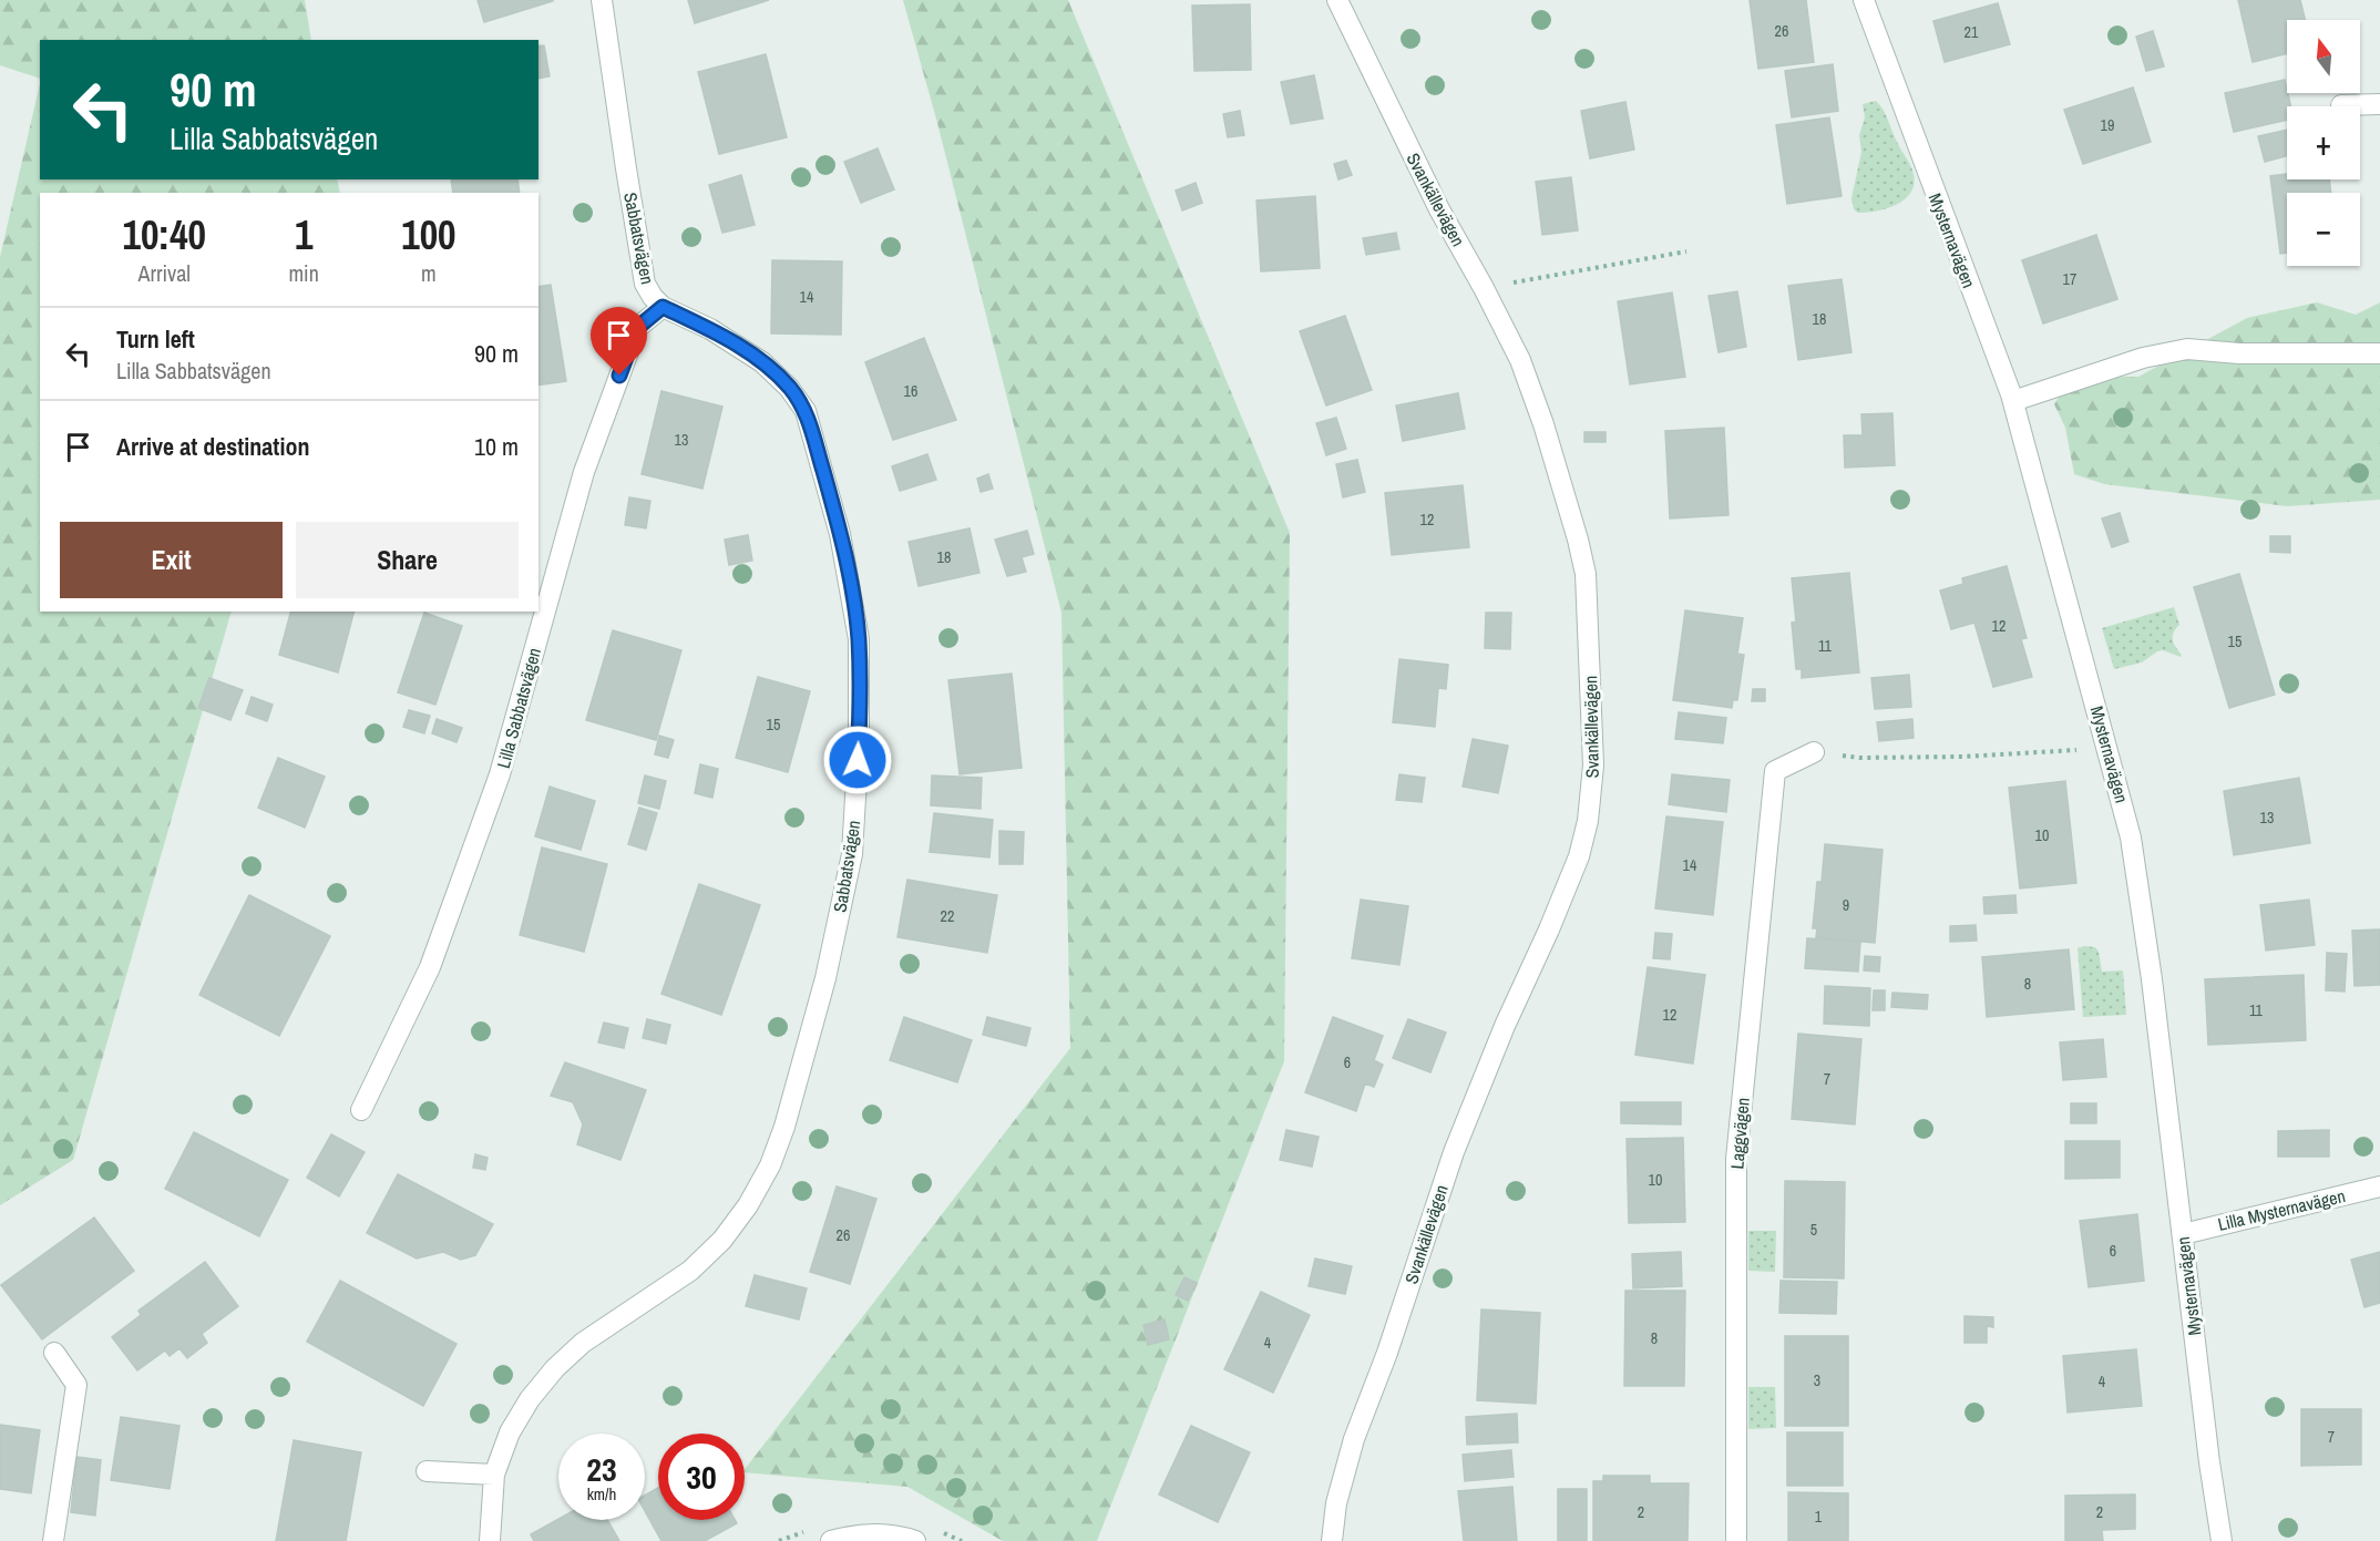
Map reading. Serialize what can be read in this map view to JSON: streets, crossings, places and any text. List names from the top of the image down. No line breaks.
{"streets":{"street":["Svankällevägen","Sabbatsvägen","Mysternavägen","Lilla Sabbatsvägen","Laggvägen","Lilla Mysternavägen"]},"crossings":[["Sabbatsvägen","Lilla Sabbatsvägen"],["Mysternavägen","Lilla Mysternavägen"]],"house_numbers":["26","21","19","17","14","18","16","13","12","18","12","15","11","15","13","10","14","9","22","8","11","12","6","7","10","5","26","6","8","4","3","4","7","2","2","1"],"north":"top","page":{"map_buttons":["+","−"],"turn":["90 m","Lilla Sabbatsvägen"],"eta":["10:40","Arrival","1","min","100","m"],"list":[{"name":"Turn left","note":"Lilla Sabbatsvägen","value":"90 m"},{"name":"Arrive at destination","value":"10 m"}],"buttons":["Exit","Share"],"speed":"23 km/h","limit":"30"}}
